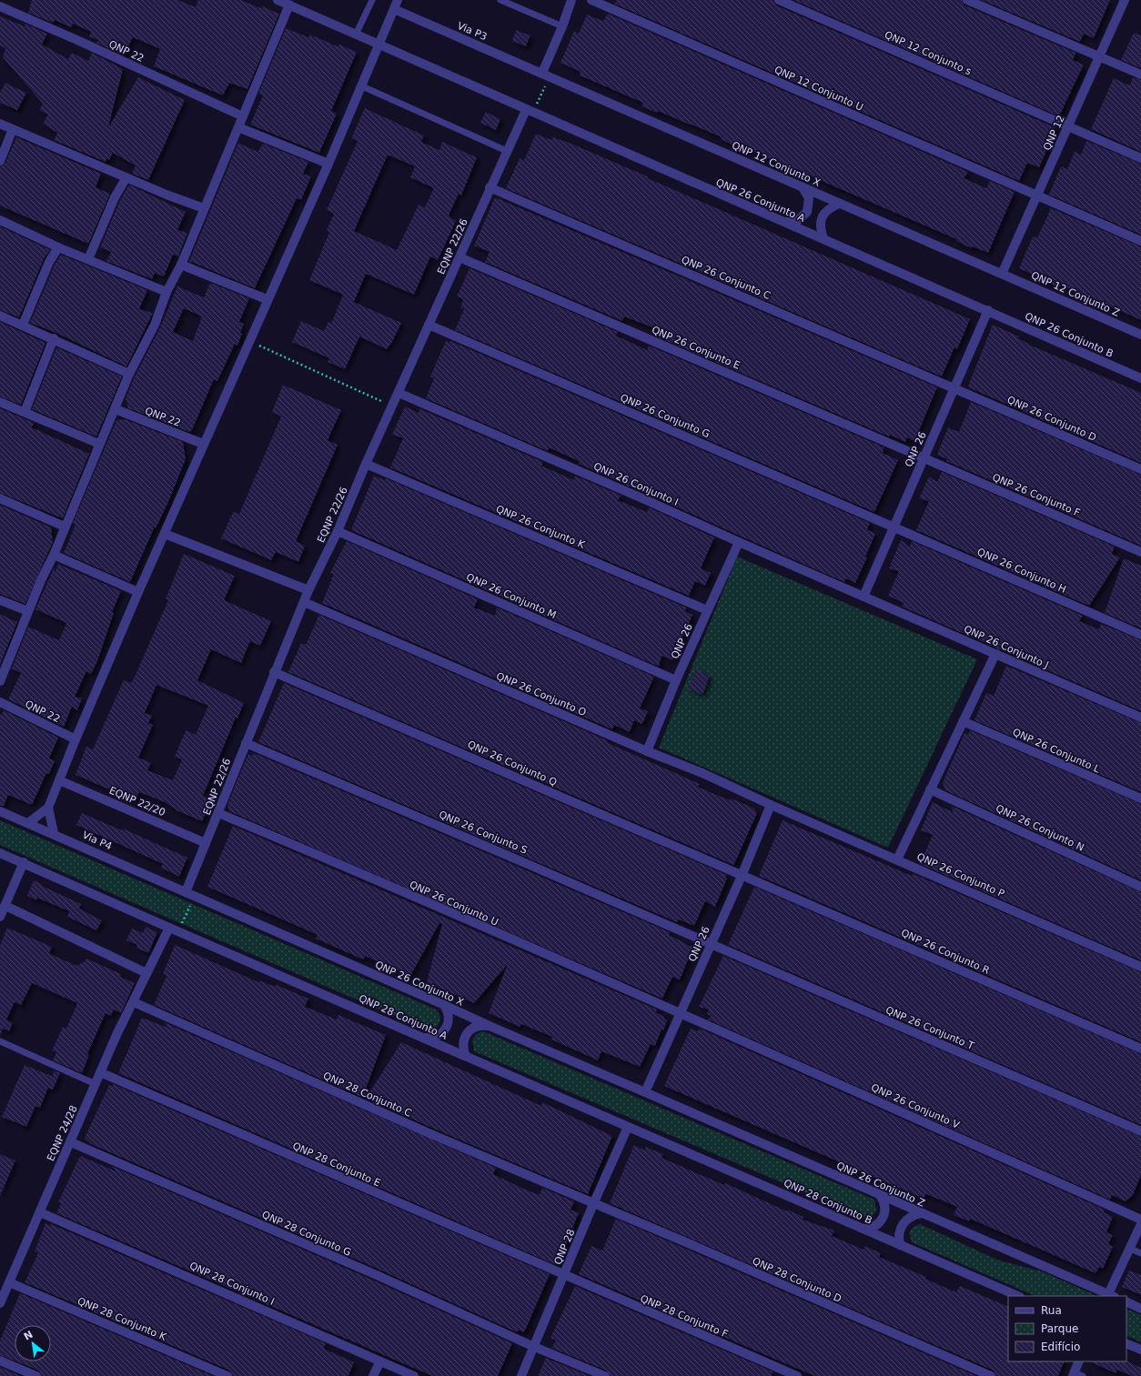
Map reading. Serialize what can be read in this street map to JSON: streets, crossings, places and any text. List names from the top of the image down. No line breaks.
{"streets":{"street":["Via P3","QNP 22","QNP 12 Conjunto s","QNP 12 Conjunto U","QNP 12","QNP 12 Conjunto X","QNP 26 Conjunto A","EQNP 22/26","QNP 26 Conjunto C","QNP 12 Conjunto Z","QNP 26 Conjunto B","QNP 26 Conjunto E","QNP 26 Conjunto G","QNP 26 Conjunto D","QNP 26","QNP 26 Conjunto I","QNP 26 Conjunto F","QNP 26 Conjunto K","QNP 26 Conjunto H","QNP 26 Conjunto M","QNP 26 Conjunto J","QNP 26 Conjunto O","QNP 26 Conjunto L","QNP 26 Conjunto Q","EQNP 22/20","QNP 26 Conjunto N","QNP 26 Conjunto S","Via P4","QNP 26 Conjunto P","QNP 26 Conjunto U","QNP 26 Conjunto R","QNP 26 Conjunto X","QNP 28 Conjunto A","QNP 26 Conjunto T","QNP 28 Conjunto C","QNP 26 Conjunto V","EQNP 24/28","QNP 28 Conjunto E","QNP 26 Conjunto Z","QNP 28 Conjunto B","QNP 28 Conjunto G","QNP 28","QNP 28 Conjunto D","QNP 28 Conjunto I","QNP 28 Conjunto F","QNP 28 Conjunto K"]},"crossings":[["Via P3","QNP 12 Conjunto X"],["QNP 12 Conjunto s","QNP 12"],["QNP 12 Conjunto U","QNP 12"],["QNP 12","QNP 12 Conjunto X"],["QNP 12","QNP 12 Conjunto Z"],["QNP 12 Conjunto X","QNP 12 Conjunto Z"],["QNP 26 Conjunto A","EQNP 22/26"],["QNP 26 Conjunto A","QNP 26 Conjunto B"],["QNP 26 Conjunto A","QNP 26"],["EQNP 22/26","QNP 26 Conjunto C"],["EQNP 22/26","QNP 26 Conjunto E"],["EQNP 22/26","QNP 26 Conjunto G"],["EQNP 22/26","QNP 26 Conjunto I"],["EQNP 22/26","QNP 26 Conjunto K"],["EQNP 22/26","QNP 26 Conjunto M"],["EQNP 22/26","QNP 26 Conjunto O"],["EQNP 22/26","QNP 26 Conjunto Q"],["EQNP 22/26","EQNP 22/20"],["EQNP 22/26","QNP 26 Conjunto S"],["EQNP 22/26","Via P4"],["EQNP 22/26","QNP 26 Conjunto U"],["EQNP 22/26","QNP 26 Conjunto X"],["QNP 26 Conjunto C","QNP 26 Conjunto D"],["QNP 26 Conjunto C","QNP 26"],["QNP 26 Conjunto B","QNP 26"],["QNP 26 Conjunto E","QNP 26"],["QNP 26 Conjunto E","QNP 26 Conjunto F"],["QNP 26 Conjunto G","QNP 26"],["QNP 26 Conjunto G","QNP 26 Conjunto H"],["QNP 26 Conjunto D","QNP 26"],["QNP 26","QNP 26 Conjunto I"],["QNP 26","QNP 26 Conjunto F"],["QNP 26","QNP 26 Conjunto K"],["QNP 26","QNP 26 Conjunto H"],["QNP 26","QNP 26 Conjunto M"],["QNP 26","QNP 26 Conjunto J"],["QNP 26","QNP 26 Conjunto O"],["QNP 26","QNP 26 Conjunto Q"],["QNP 26","QNP 26 Conjunto S"],["QNP 26","QNP 26 Conjunto P"],["QNP 26","QNP 26 Conjunto U"],["QNP 26","QNP 26 Conjunto R"],["QNP 26","QNP 26 Conjunto X"],["QNP 26","QNP 26 Conjunto T"],["QNP 26","QNP 26 Conjunto V"],["QNP 26","QNP 26 Conjunto Z"],["QNP 26 Conjunto I","QNP 26 Conjunto J"],["QNP 26 Conjunto O","QNP 26 Conjunto P"],["QNP 26 Conjunto Q","QNP 26 Conjunto R"],["QNP 26 Conjunto S","QNP 26 Conjunto T"],["Via P4","QNP 26 Conjunto X"],["QNP 26 Conjunto U","QNP 26 Conjunto V"],["QNP 26 Conjunto X","QNP 26 Conjunto Z"],["QNP 28 Conjunto A","EQNP 24/28"],["QNP 28 Conjunto A","QNP 28 Conjunto B"],["QNP 28 Conjunto A","QNP 28"],["QNP 28 Conjunto C","EQNP 24/28"],["QNP 28 Conjunto C","QNP 28"],["QNP 28 Conjunto C","QNP 28 Conjunto D"],["EQNP 24/28","QNP 28 Conjunto E"],["EQNP 24/28","QNP 28 Conjunto G"],["EQNP 24/28","QNP 28 Conjunto I"],["EQNP 24/28","QNP 28 Conjunto K"],["QNP 28 Conjunto E","QNP 28"],["QNP 28 Conjunto E","QNP 28 Conjunto F"],["QNP 28 Conjunto B","QNP 28"],["QNP 28 Conjunto G","QNP 28"],["QNP 28","QNP 28 Conjunto D"],["QNP 28","QNP 28 Conjunto F"]],"legend":["Rua","Parque","Edifício"],"north":"top left"}
